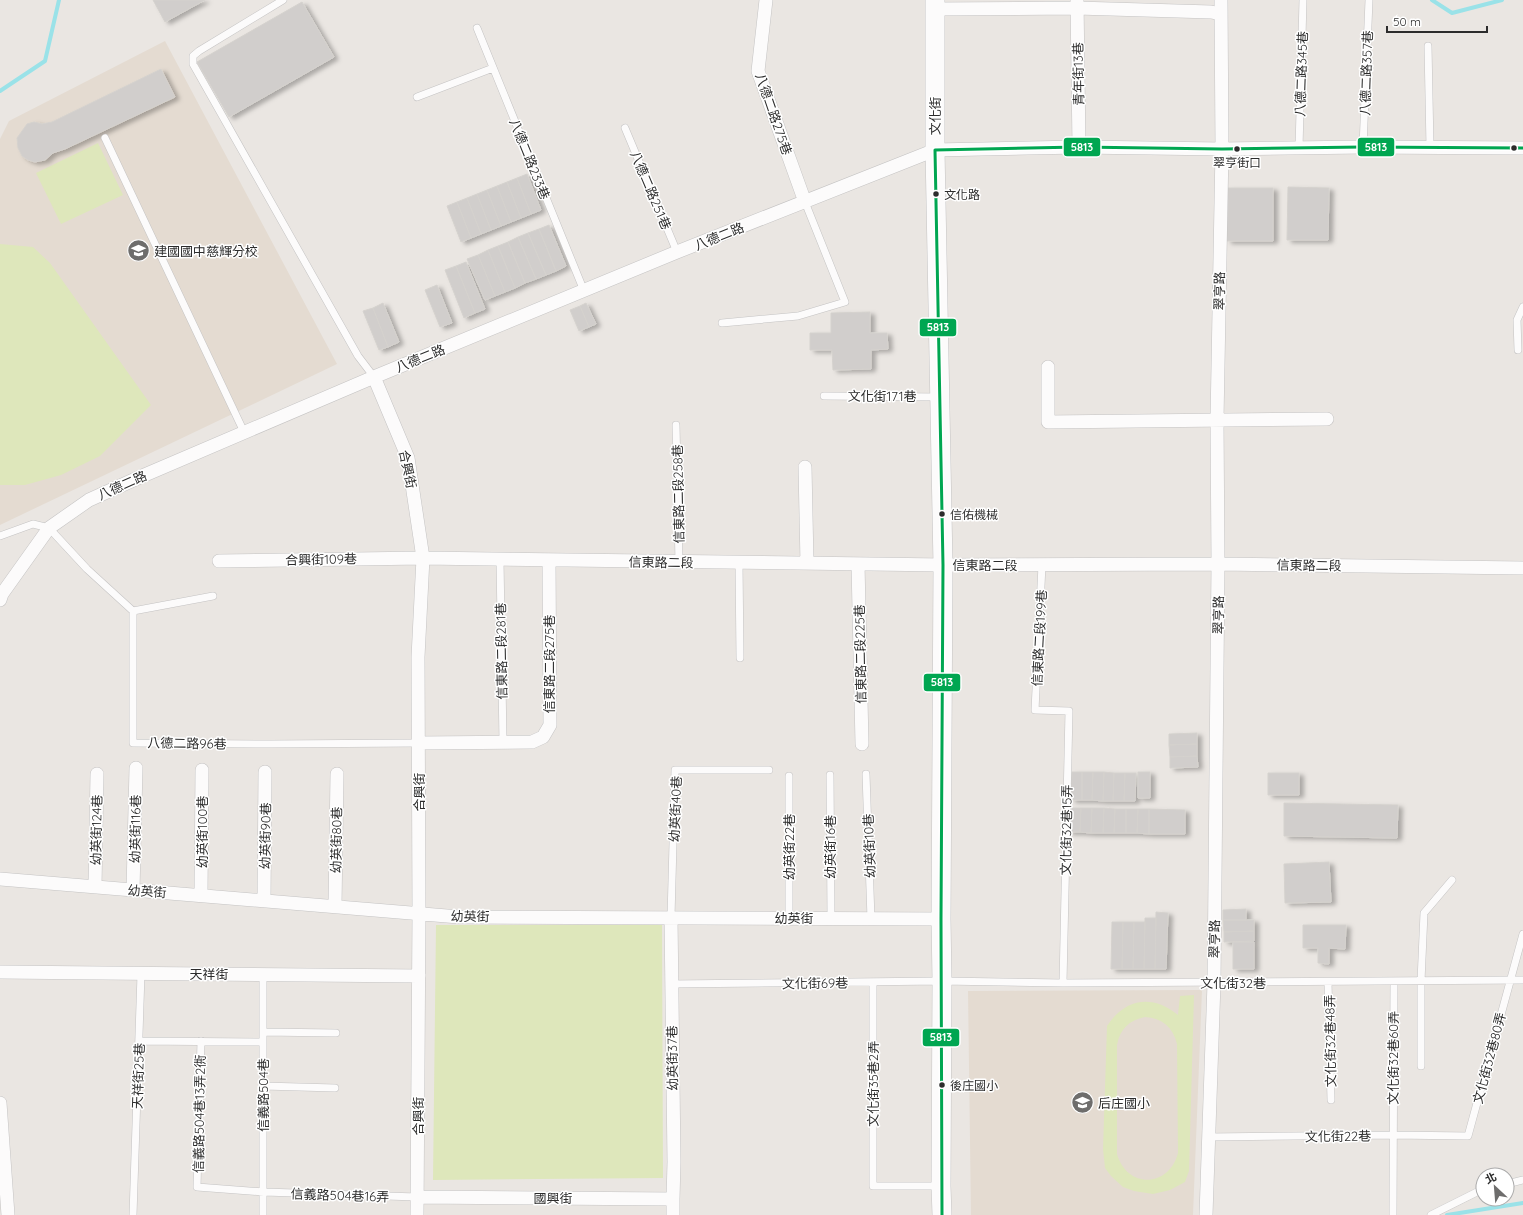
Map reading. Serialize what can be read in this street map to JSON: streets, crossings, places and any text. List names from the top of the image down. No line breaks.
{"streets":{"street":["青年街13巷","八德二路275巷","文化街","八德二路","翠亨路","合興街","合興街109巷","信東路二段","信東路二段225巷","信東路二段275巷","幼英街116巷","幼英街124巷","幼英街100巷","幼英街90巷","幼英街80巷","幼英街","天祥街","幼英街37巷","國興街"],"lane":["八德二路357巷","八德二路345巷","八德二路233巷","八德二路251巷","文化街171巷","信東路二段258巷","信東路二段199巷","信東路二段281巷","八德二路96巷","幼英街40巷","文化街32巷15弄","幼英街10巷","幼英街22巷","幼英街16巷","文化街69巷","文化街32巷","文化街32巷48弄","文化街32巷60弄","文化街32巷80弄","天祥街25巷","文化街35巷2弄","信義路504巷","信義路504巷13弄2衖","文化街22巷","信義路504巷16弄"]},"crossings":[["八德二路357巷","八德二路"],["青年街13巷","八德二路"],["八德二路345巷","八德二路"],["八德二路275巷","八德二路"],["文化街","八德二路"],["文化街","文化街171巷"],["文化街","信東路二段"],["文化街","幼英街"],["文化街","文化街69巷"],["文化街","文化街32巷"],["文化街","文化街35巷2弄"],["八德二路233巷","八德二路"],["八德二路251巷","八德二路"],["八德二路","翠亨路"],["八德二路","合興街"],["翠亨路","信東路二段"],["翠亨路","文化街32巷"],["翠亨路","文化街22巷"],["合興街","合興街109巷"],["合興街","信東路二段"],["合興街","信東路二段275巷"],["合興街","八德二路96巷"],["合興街","幼英街"],["合興街","天祥街"],["合興街","信義路504巷16弄"],["合興街","國興街"],["信東路二段258巷","信東路二段"],["合興街109巷","信東路二段"],["信東路二段","信東路二段199巷"],["信東路二段","信東路二段281巷"],["信東路二段","信東路二段225巷"],["信東路二段","信東路二段275巷"],["信東路二段199巷","文化街32巷15弄"],["信東路二段281巷","信東路二段275巷"],["信東路二段275巷","八德二路96巷"],["幼英街40巷","幼英街"],["幼英街40巷","幼英街37巷"],["幼英街116巷","幼英街"],["幼英街124巷","幼英街"],["文化街32巷15弄","文化街32巷"],["幼英街100巷","幼英街"],["幼英街90巷","幼英街"],["幼英街80巷","幼英街"],["幼英街10巷","幼英街"],["幼英街22巷","幼英街"],["幼英街16巷","幼英街"],["幼英街","幼英街37巷"],["天祥街","天祥街25巷"],["天祥街","信義路504巷"],["文化街69巷","文化街32巷"],["文化街69巷","幼英街37巷"],["文化街69巷","文化街35巷2弄"],["文化街32巷","文化街32巷48弄"],["文化街32巷","文化街32巷60弄"],["文化街32巷","文化街32巷80弄"],["幼英街37巷","國興街"],["文化街32巷60弄","文化街22巷"],["文化街32巷80弄","文化街22巷"],["信義路504巷","信義路504巷16弄"],["信義路504巷13弄2衖","信義路504巷16弄"],["信義路504巷16弄","國興街"]],"places":{"other":["翠亨街口","文化路","信佑機械","後庄國小"],"school or university":["建國國中慈輝分校","后庄國小"]},"lines":["transit line 5813"],"scale_bar":"50 m","north":"top left"}
